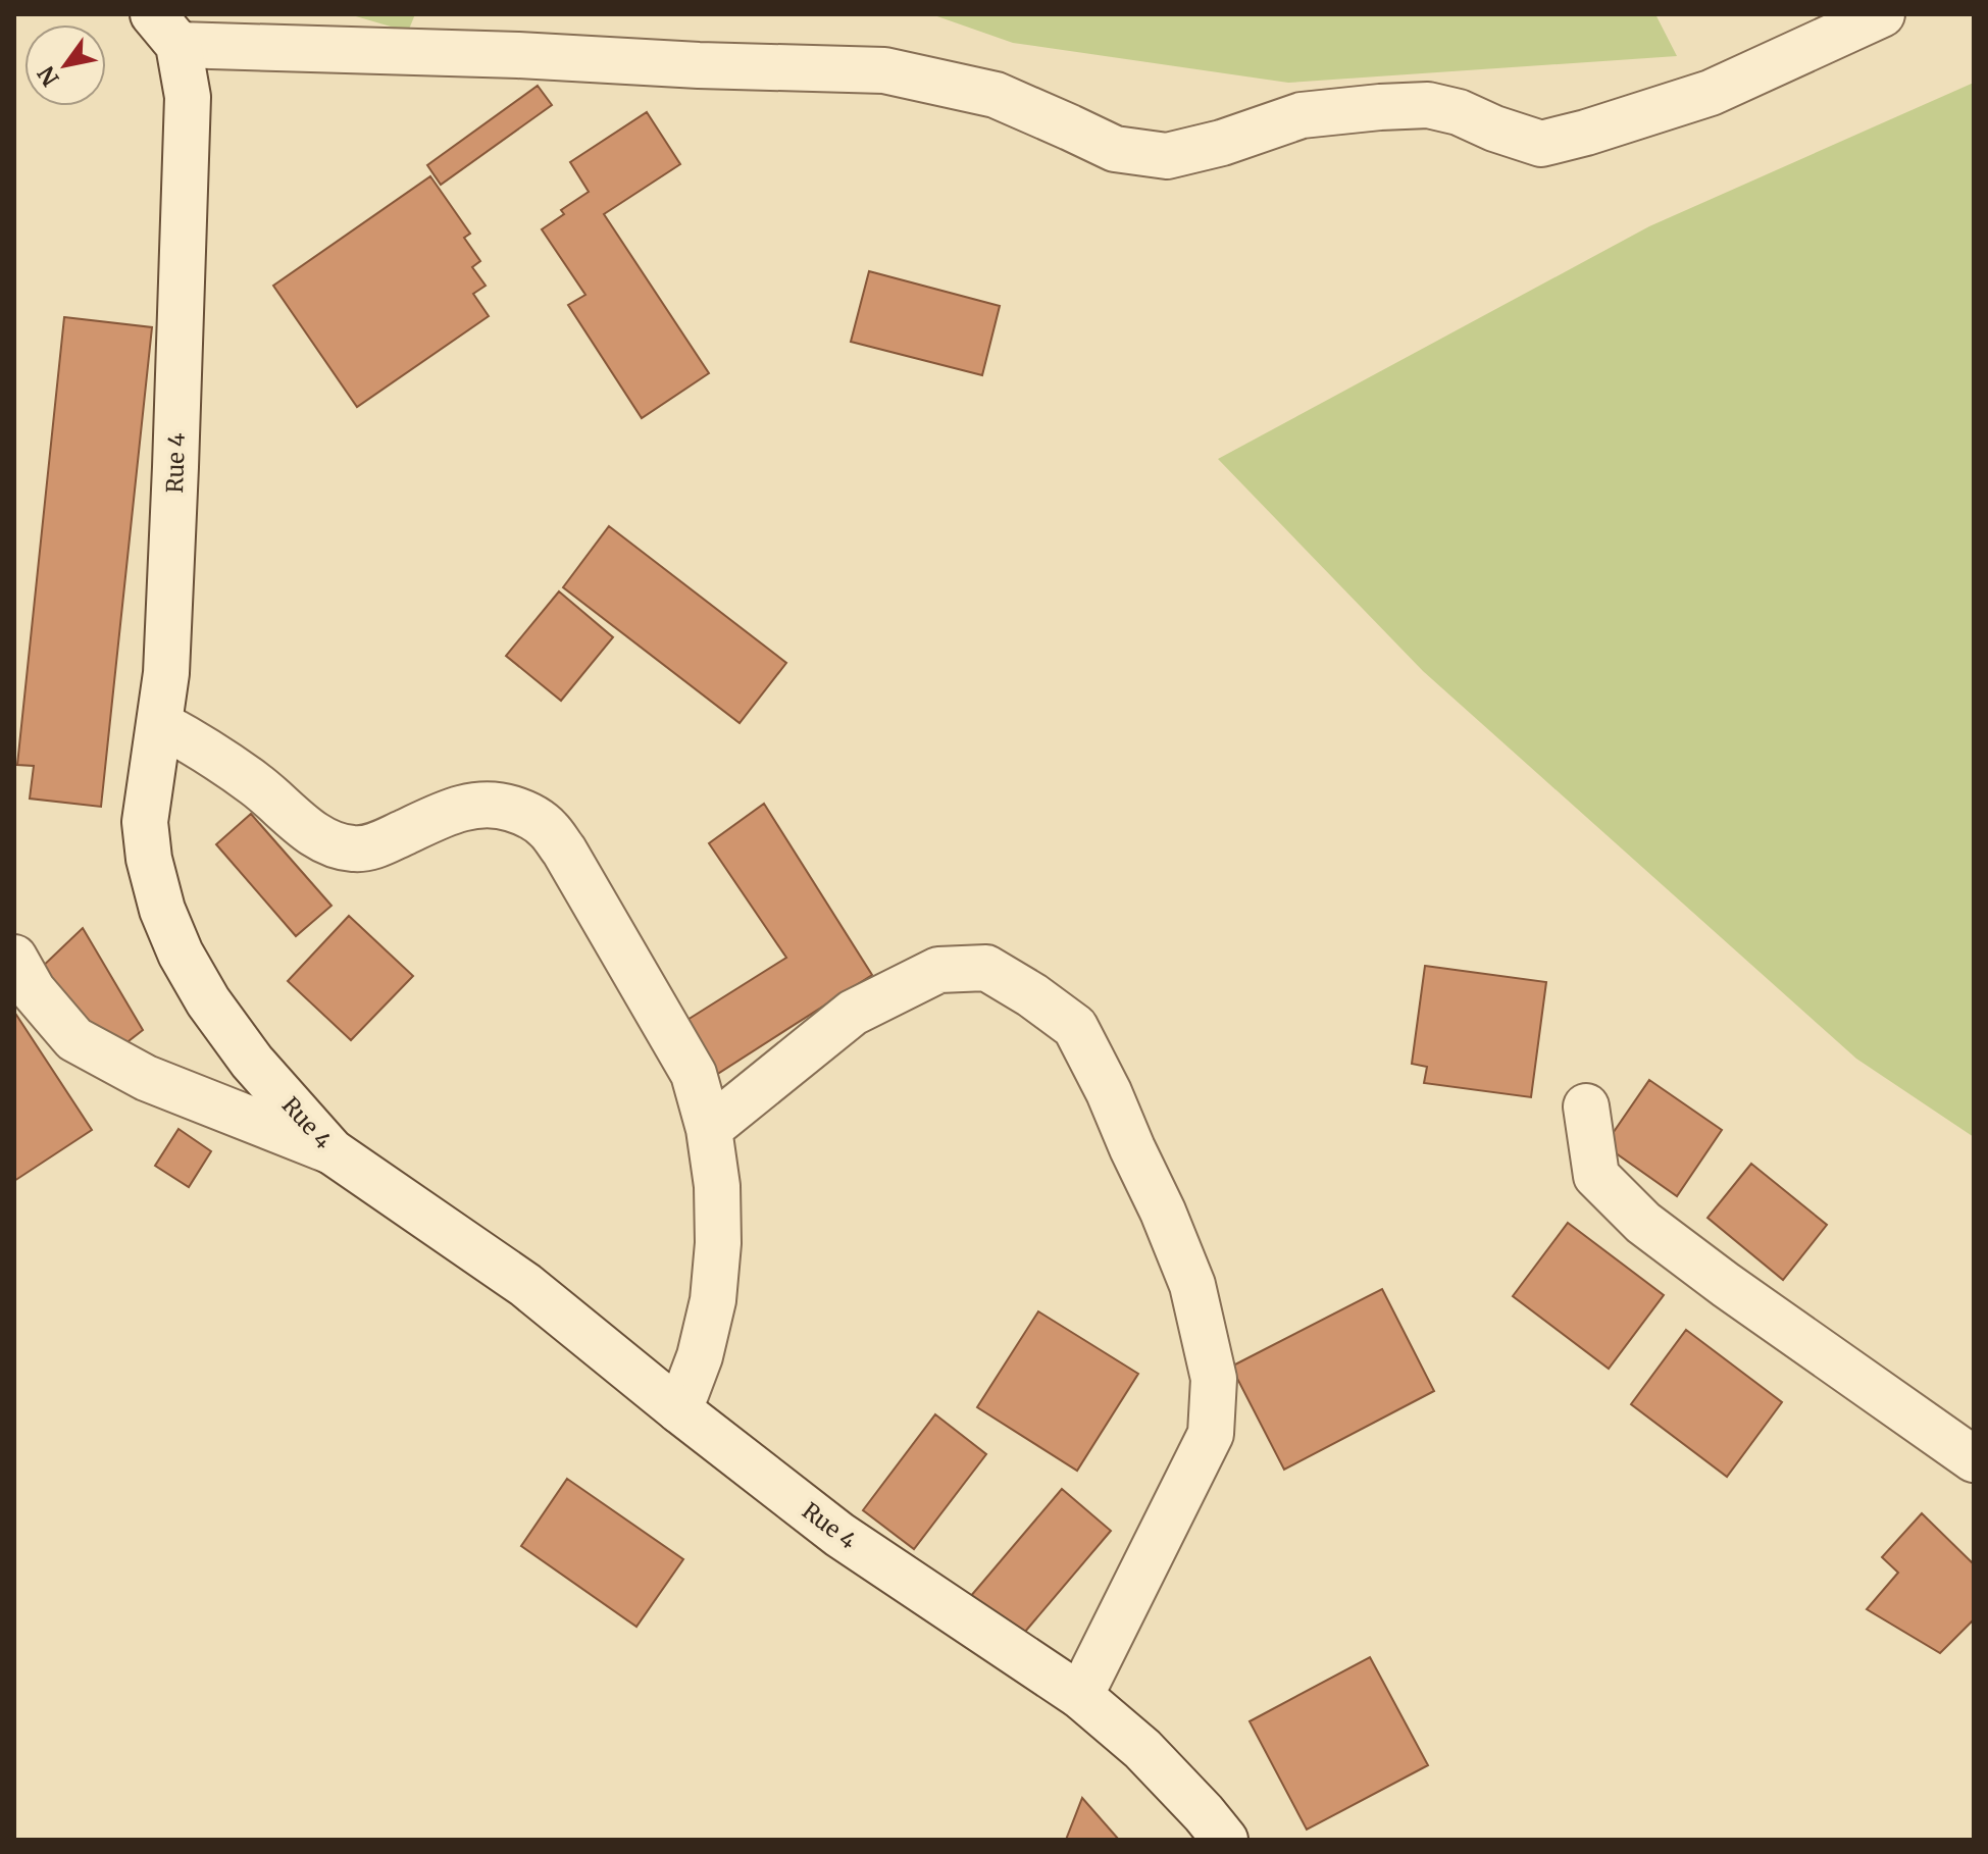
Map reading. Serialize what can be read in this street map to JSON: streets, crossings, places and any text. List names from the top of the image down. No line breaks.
{"streets":{"street":["Rue 4"]},"north":"bottom left"}
